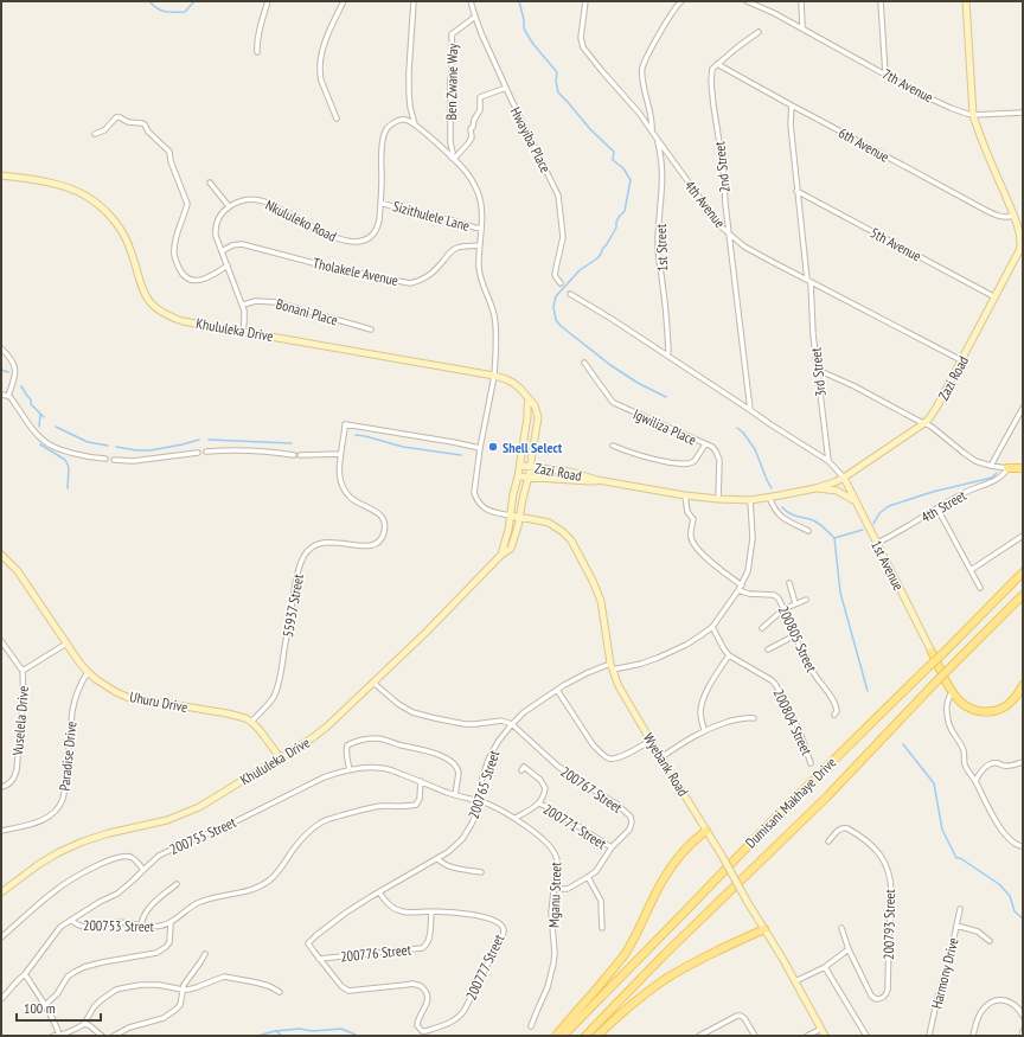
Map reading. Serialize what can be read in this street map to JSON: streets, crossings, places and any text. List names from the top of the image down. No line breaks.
{"streets":{"main road":["Dumisani Makhaye Drive"],"street":["Ben Zwane Way","7th Avenue","Hwayiba Place","6th Avenue","2nd Street","4th Avenue","Sizithulele Lane","Nkululeko Road","5th Avenue","1st Street","Tholakele Avenue","Bonani Place","Khululeka Drive","3rd Street","Zazi Road","Igwiliza Place","4th Street","1st Avenue","55937 Street","200805 Street","Uhuru Drive","Vuselela Drive","200804 Street","Paradise Drive","Wyebank Road","200765 Street","200767 Street","200771 Street","200755 Street","Mganu Street","200793 Street","200753 Street","200776 Street","200777 Street","Harmony Drive"]},"crossings":[["Ben Zwane Way","Hwayiba Place"],["7th Avenue","Zazi Road"],["6th Avenue","2nd Street"],["6th Avenue","3rd Street"],["6th Avenue","Zazi Road"],["2nd Street","4th Avenue"],["4th Avenue","1st Street"],["4th Avenue","3rd Street"],["4th Avenue","Zazi Road"],["Sizithulele Lane","Nkululeko Road"],["5th Avenue","3rd Street"],["5th Avenue","Zazi Road"],["Khululeka Drive","Zazi Road"],["Khululeka Drive","Uhuru Drive"],["Khululeka Drive","Wyebank Road"],["Zazi Road","Igwiliza Place"],["Zazi Road","1st Avenue"],["4th Street","1st Avenue"],["55937 Street","Uhuru Drive"],["Uhuru Drive","Vuselela Drive"],["Uhuru Drive","Paradise Drive"],["200804 Street","200765 Street"],["Wyebank Road","200765 Street"],["200765 Street","200767 Street"],["200765 Street","Mganu Street"],["200765 Street","200776 Street"],["200765 Street","200777 Street"],["200767 Street","200771 Street"],["200767 Street","Mganu Street"],["200755 Street","Mganu Street"],["200755 Street","200753 Street"],["200776 Street","200777 Street"]],"places":["Shell Select"],"scale_bar":"100 m"}
